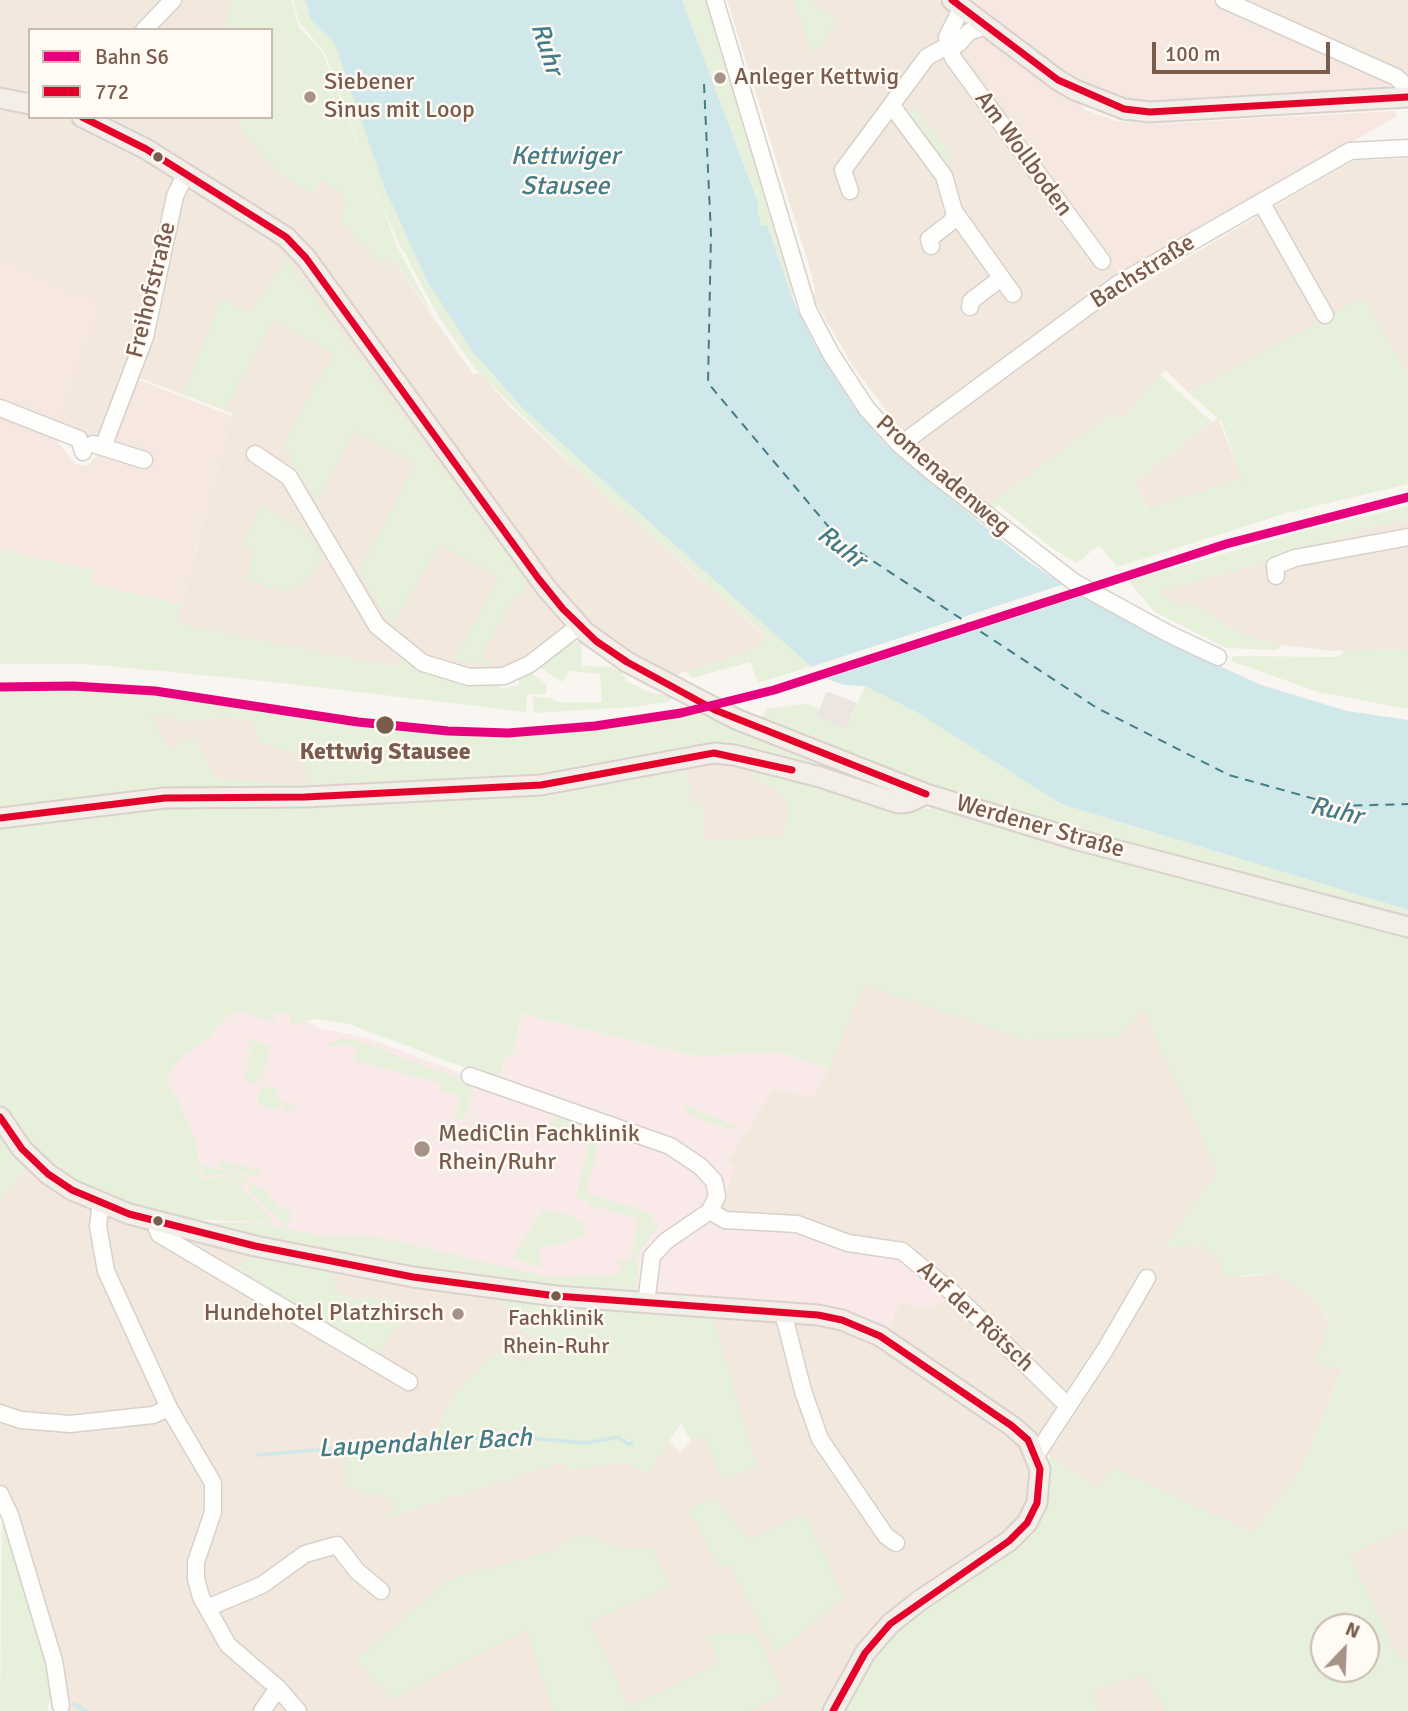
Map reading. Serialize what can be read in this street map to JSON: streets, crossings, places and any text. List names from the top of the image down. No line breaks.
{"streets":{"main road":["Werdener Straße"],"street":["Am Wollboden","Bachstraße","Freihofstraße","Promenadenweg","Auf der Rötsch"]},"crossings":[["Bachstraße","Promenadenweg"],["Freihofstraße","Werdener Straße"]],"water":["Ruhr","Kettwiger Stausee","Laupendahler Bach"],"places":["Anleger Kettwig","Siebener Sinus mit Loop","Kettwig Stausee","MediClin Fachklinik Rhein/Ruhr","Fachklinik Rhein-Ruhr","Hundehotel Platzhirsch"],"lines":["transit line 772","rail line S6"],"legend":["Bahn S6","772"],"scale_bar":"100 m","north":"top right"}
